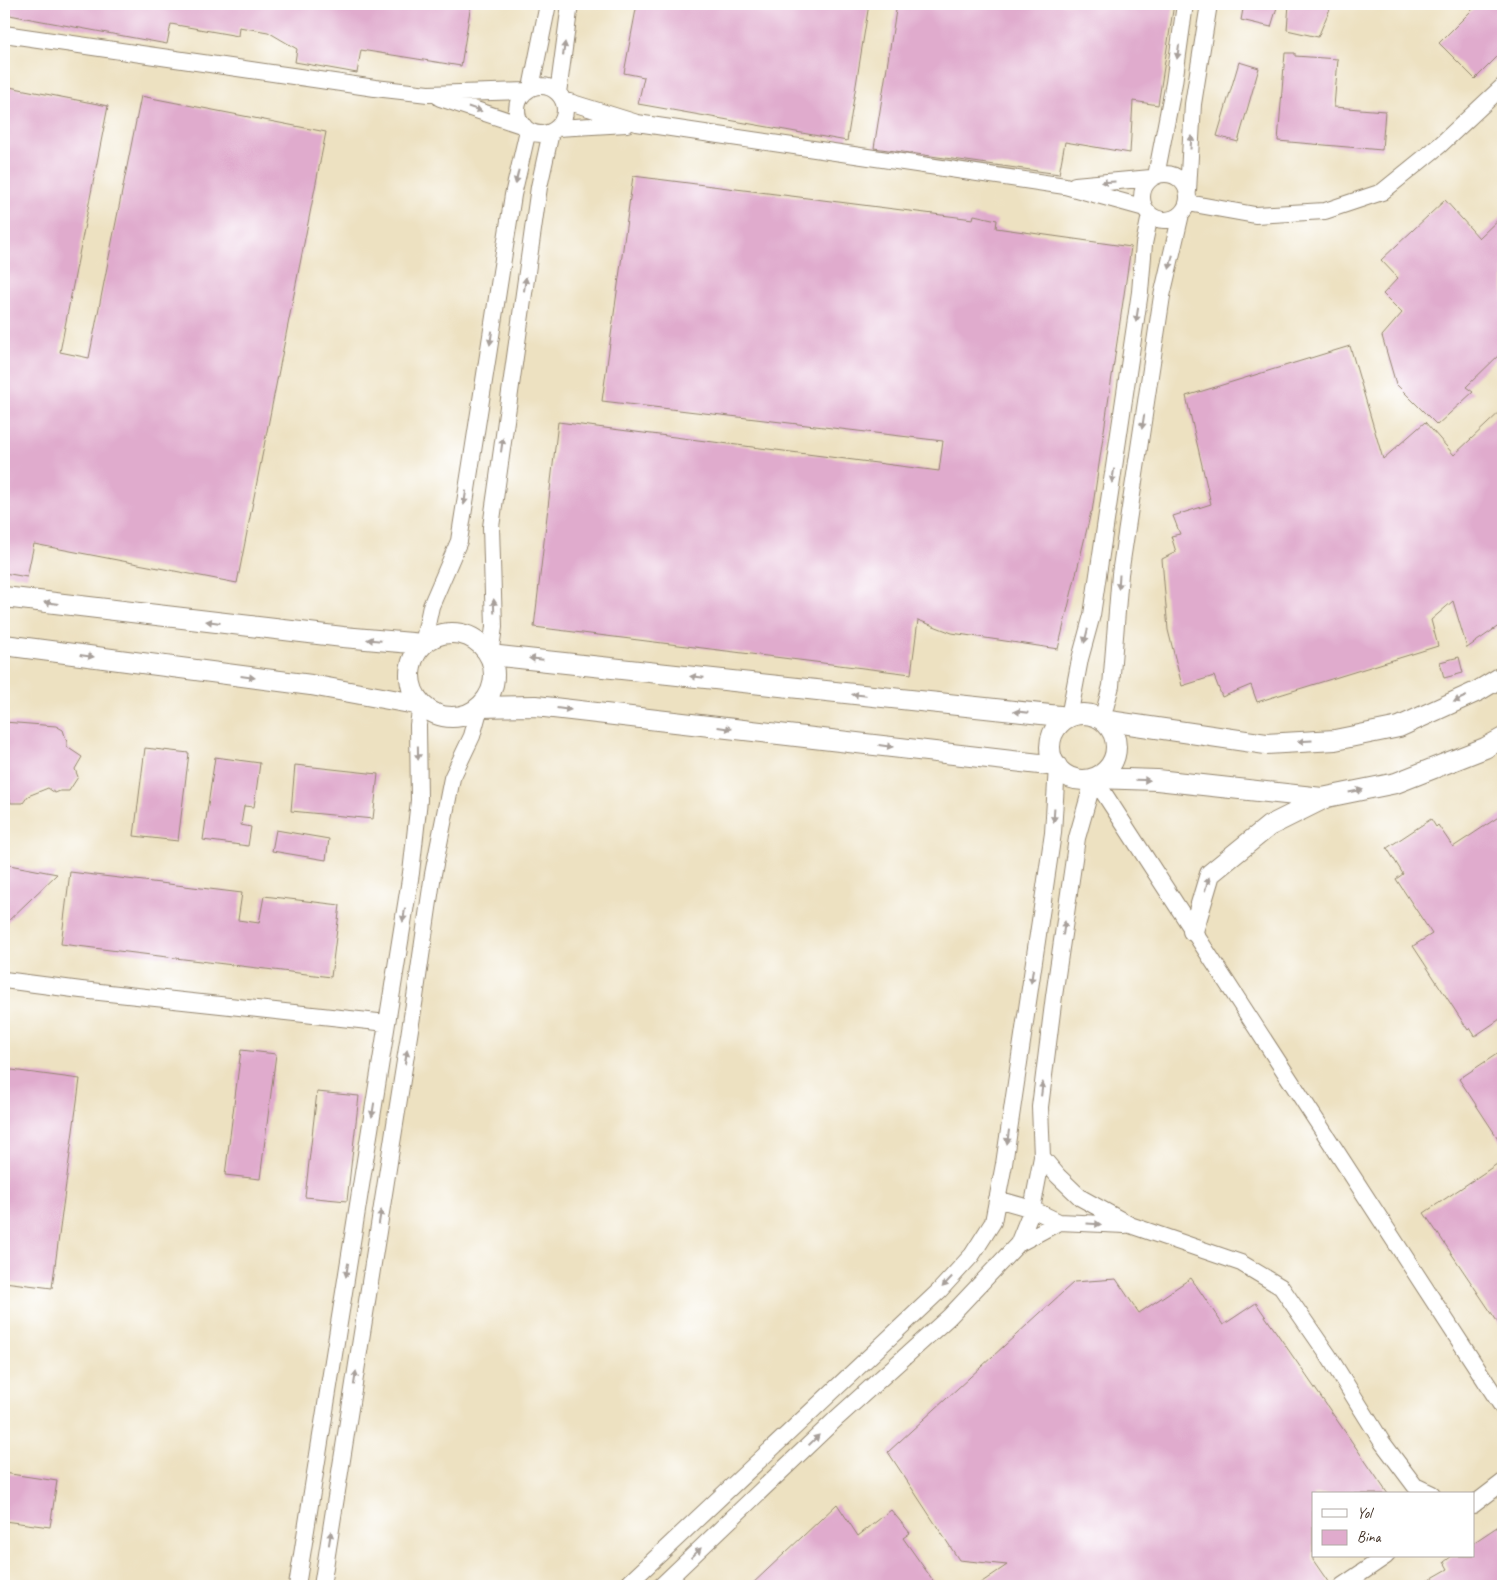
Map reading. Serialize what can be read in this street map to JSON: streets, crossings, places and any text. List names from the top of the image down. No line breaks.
{"legend":["Yol","Bina"]}
